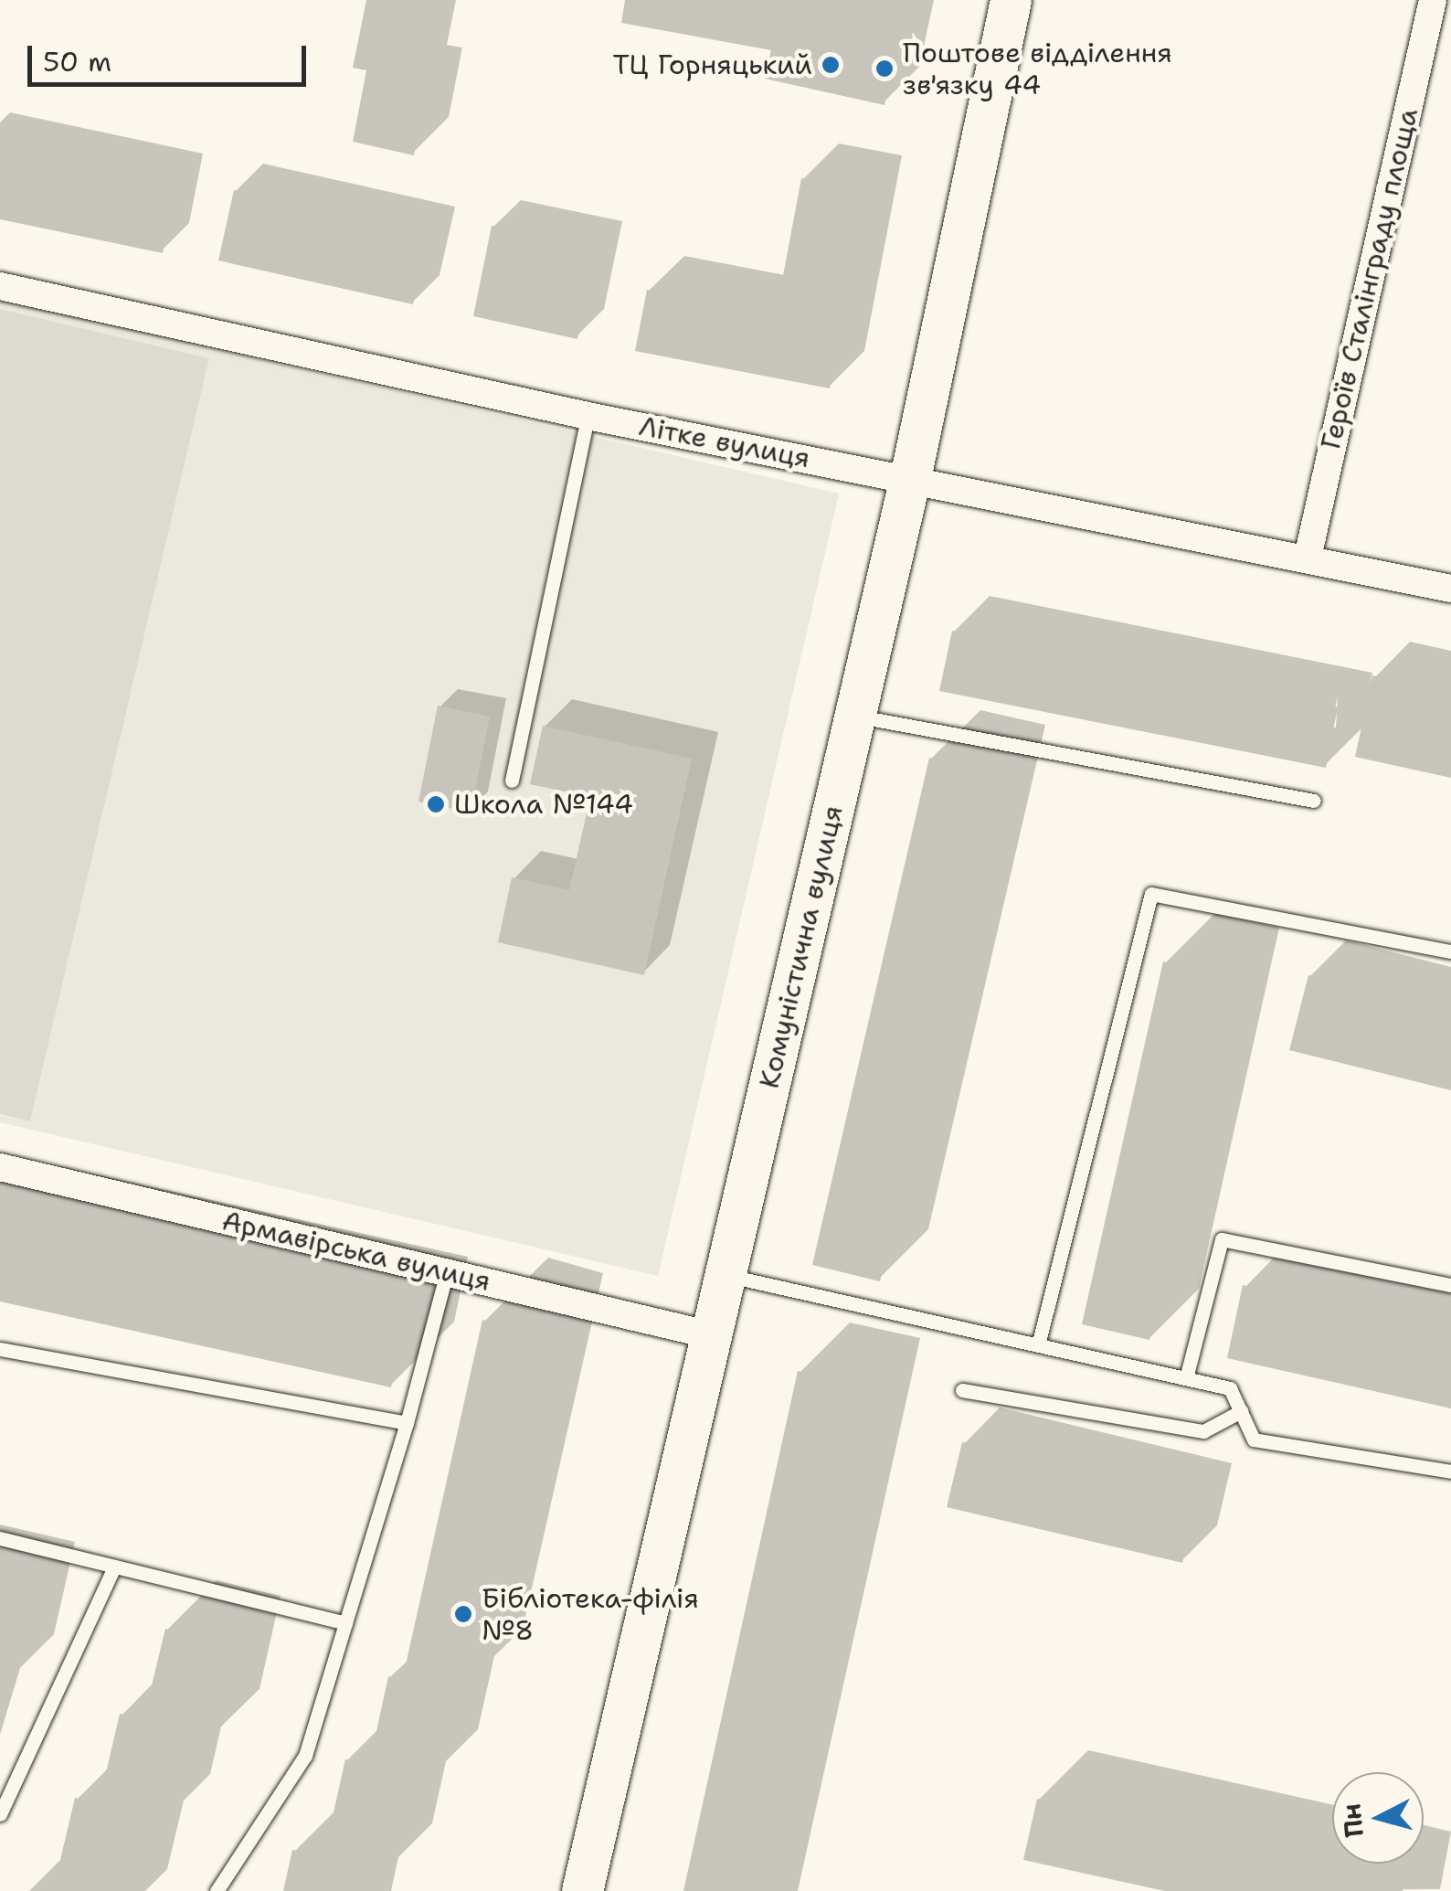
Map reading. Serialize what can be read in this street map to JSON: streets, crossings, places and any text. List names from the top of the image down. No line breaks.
{"streets":{"street":["Героїв Сталінграду площа","Літке вулиця","Комуністична вулиця","Армавірська вулиця"]},"crossings":[["Героїв Сталінграду площа","Літке вулиця"],["Літке вулиця","Комуністична вулиця"],["Комуністична вулиця","Армавірська вулиця"]],"places":["ТЦ Горняцький","Поштове відділення зв'язку 44","Школа №144","Бібліотека-філія №8"],"scale_bar":"50 m","north":"left"}
